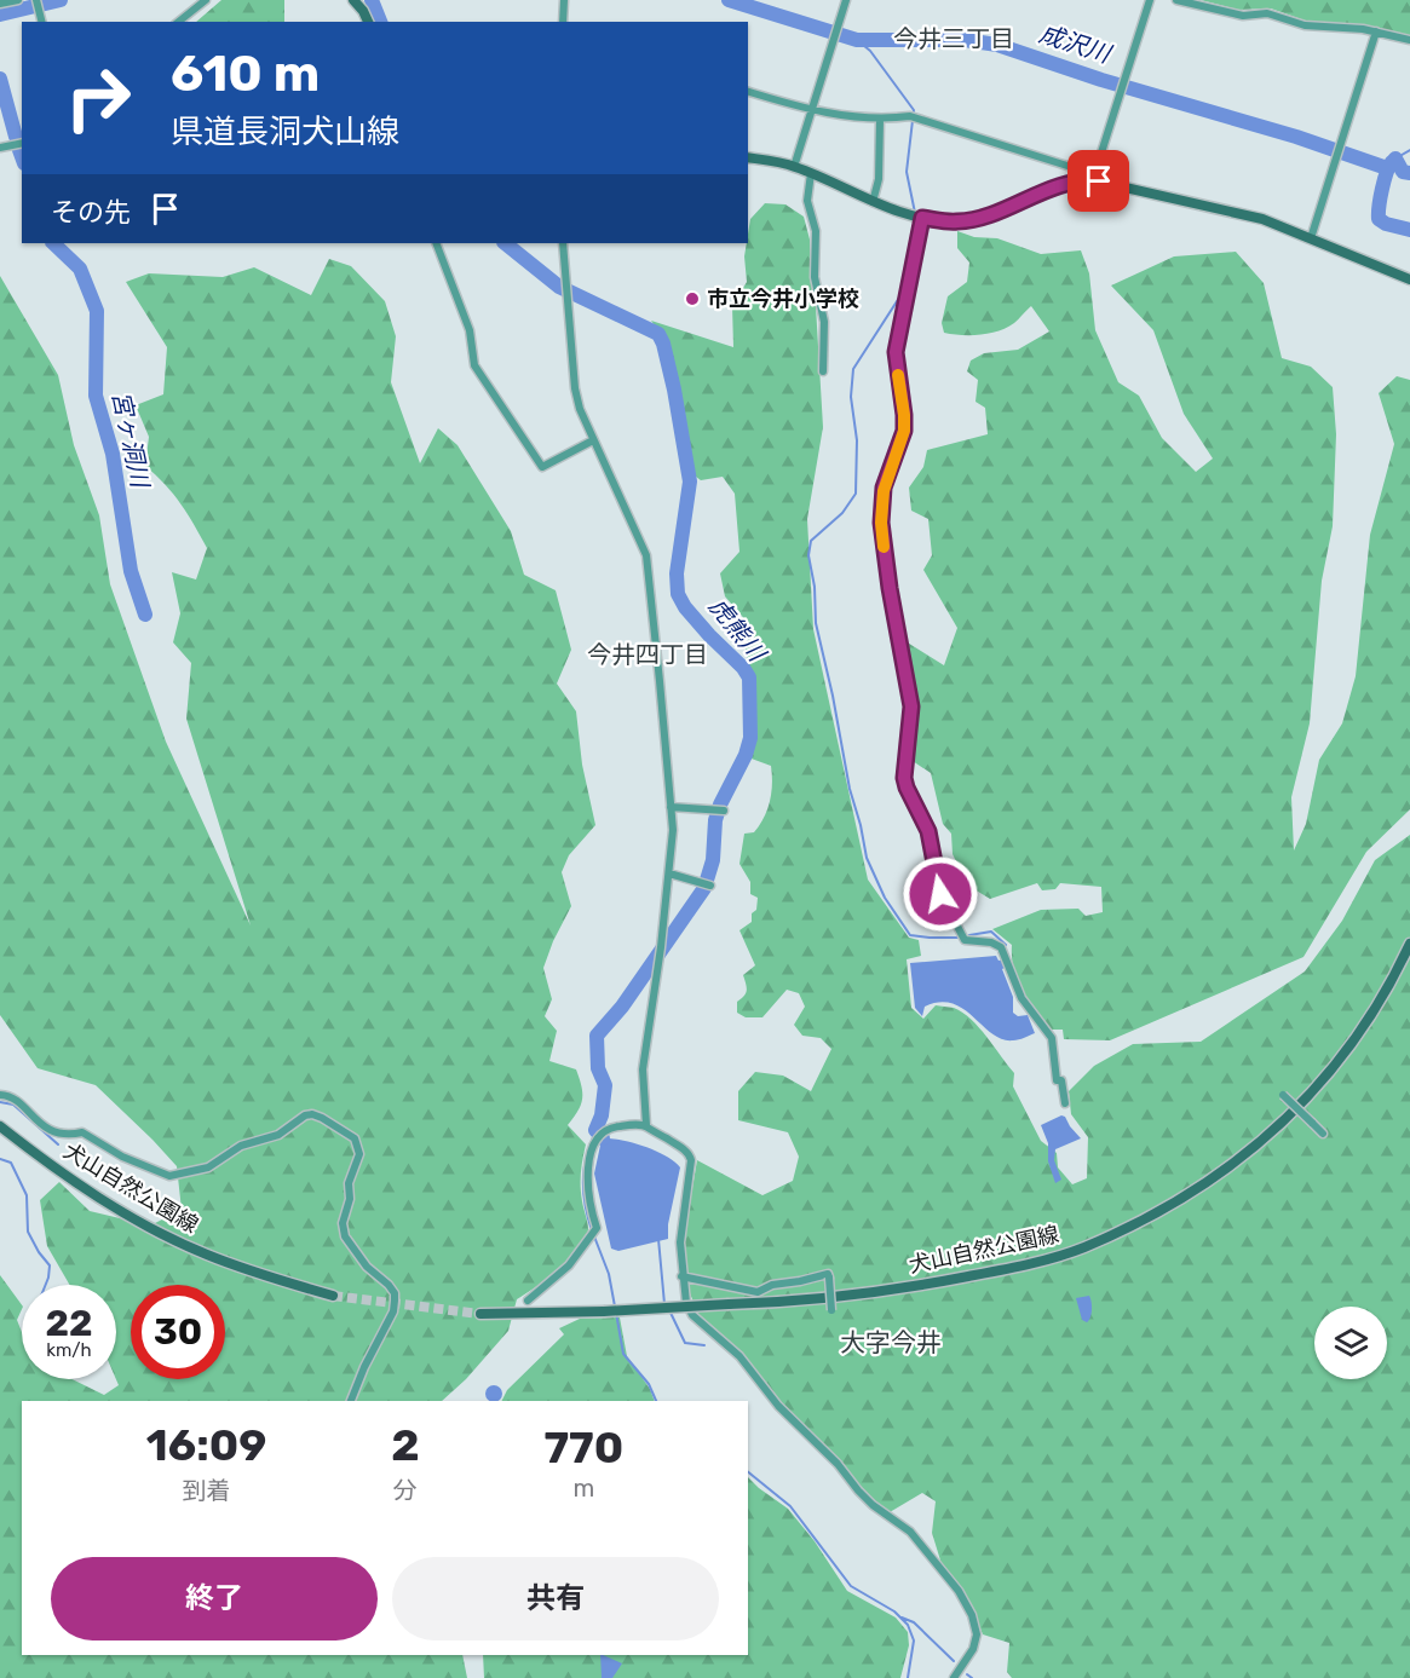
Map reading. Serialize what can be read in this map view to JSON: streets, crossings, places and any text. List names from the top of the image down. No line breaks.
{"streets":{"main road":["犬山自然公園線"]},"districts":["今井三丁目","今井四丁目","大字今井"],"water":["成沢川","宮ヶ洞川","虎熊川"],"places":["市立今井小学校"],"page":{"turn":["610 m","県道長洞犬山線"],"then":"その先","speed":"22 km/h","limit":"30","eta":["16:09","到着","2","分","770","m"],"buttons":["終了","共有"]}}
